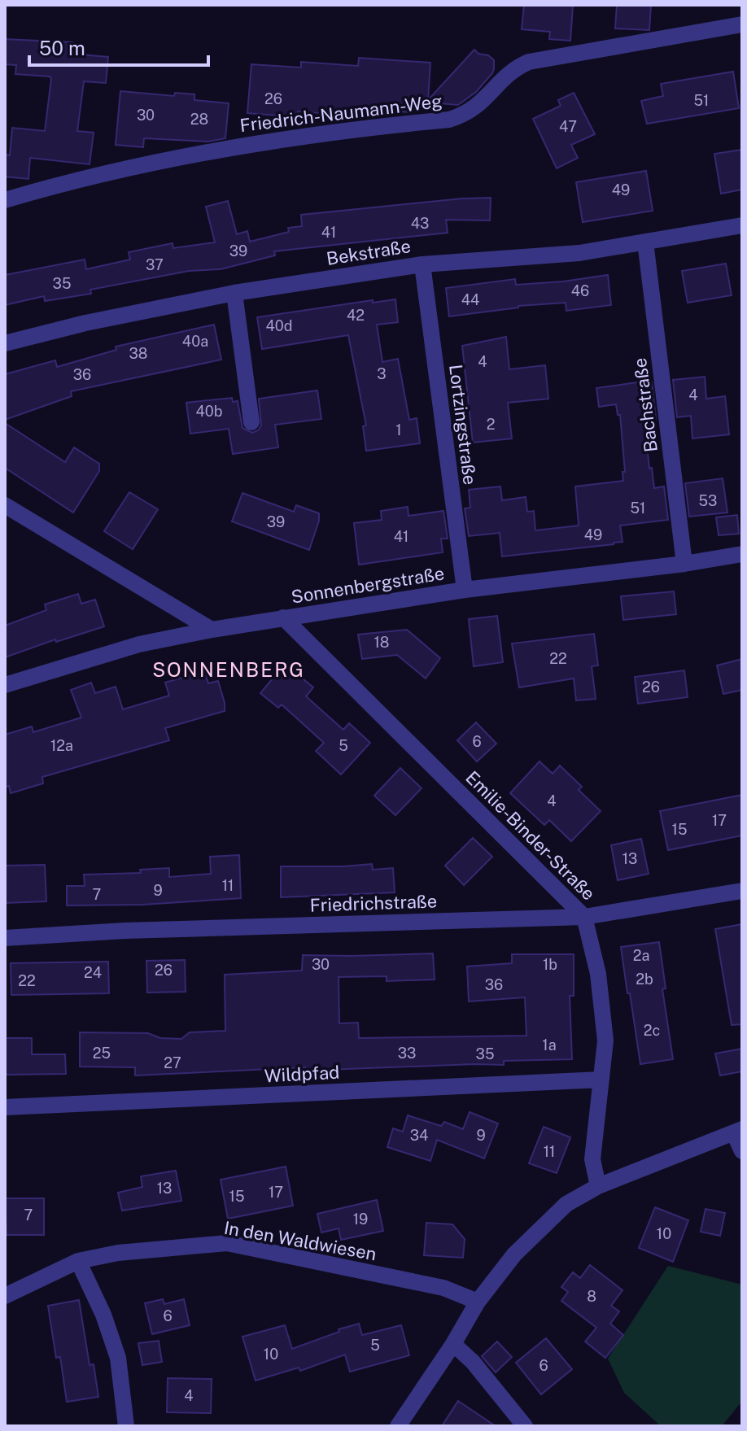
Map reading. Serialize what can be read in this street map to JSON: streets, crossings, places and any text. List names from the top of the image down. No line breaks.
{"streets":{"street":["Friedrich-Naumann-Weg","Bekstraße","Bachstraße","Lortzingstraße","Sonnenbergstraße","Emilie-Binder-Straße","Friedrichstraße","Wildpfad","In den Waldwiesen"]},"crossings":[["Bekstraße","Bachstraße"],["Bekstraße","Lortzingstraße"],["Bachstraße","Sonnenbergstraße"],["Lortzingstraße","Sonnenbergstraße"],["Sonnenbergstraße","Emilie-Binder-Straße"],["Emilie-Binder-Straße","Friedrichstraße"],["Emilie-Binder-Straße","Wildpfad"]],"districts":["SONNENBERG"],"house_numbers":["26","51","30","28","47","49","43","41","39","37","35","46","44","42","40d","40a","38","4","3","36","4","40b","2","1","53","51","39","49","41","18","22","26","6","12a","5","4","17","15","13","11","9","7","2a","30","1b","26","24","2b","22","36","2c","1a","25","33","35","27","34","9","11","13","17","15","7","19","10","8","6","5","10","6","4"],"scale_bar":"50 m"}
